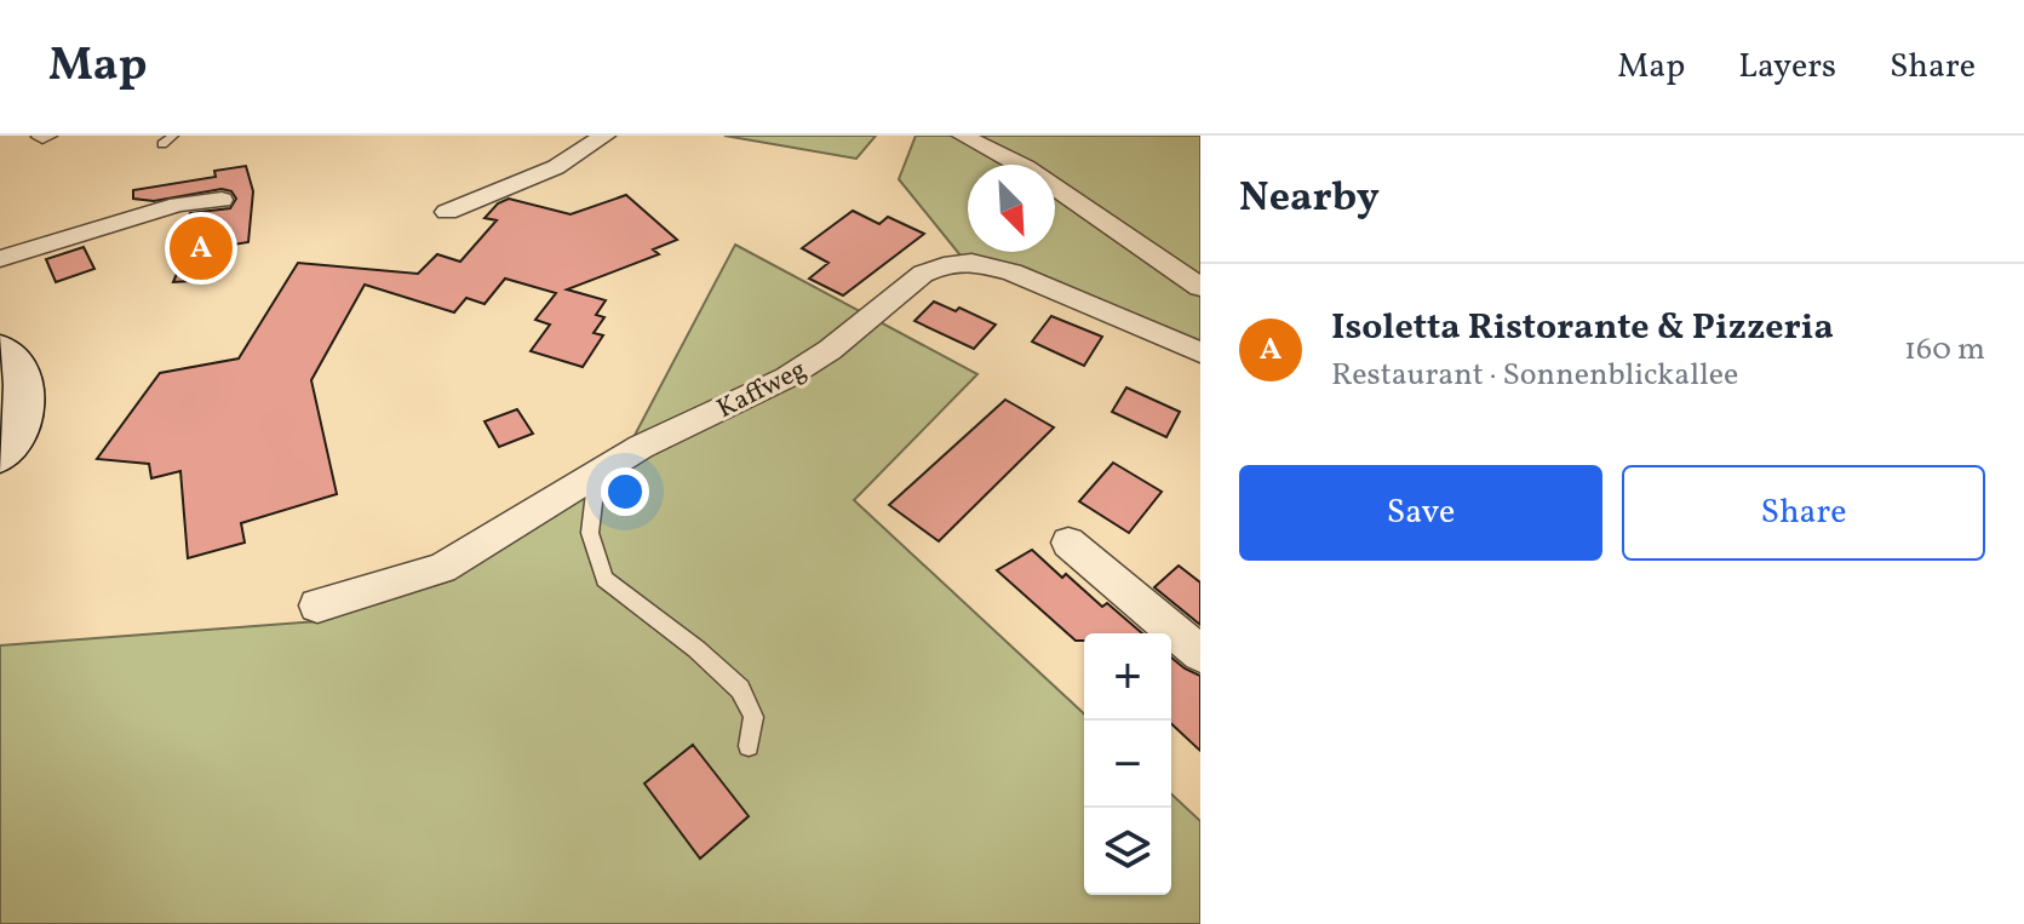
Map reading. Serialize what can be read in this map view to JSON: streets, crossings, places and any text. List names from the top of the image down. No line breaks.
{"streets":{"street":["Kaffweg"]},"north":"bottom right","page":{"header":"Map","nav":["Map","Layers","Share"],"heading":"Nearby","pins":"A","list":[{"mark":"A","name":"Isoletta Ristorante & Pizzeria","note":"Restaurant · Sonnenblickallee","value":"160 m"}],"buttons":["Save","Share"],"map_buttons":["+","−"]}}
